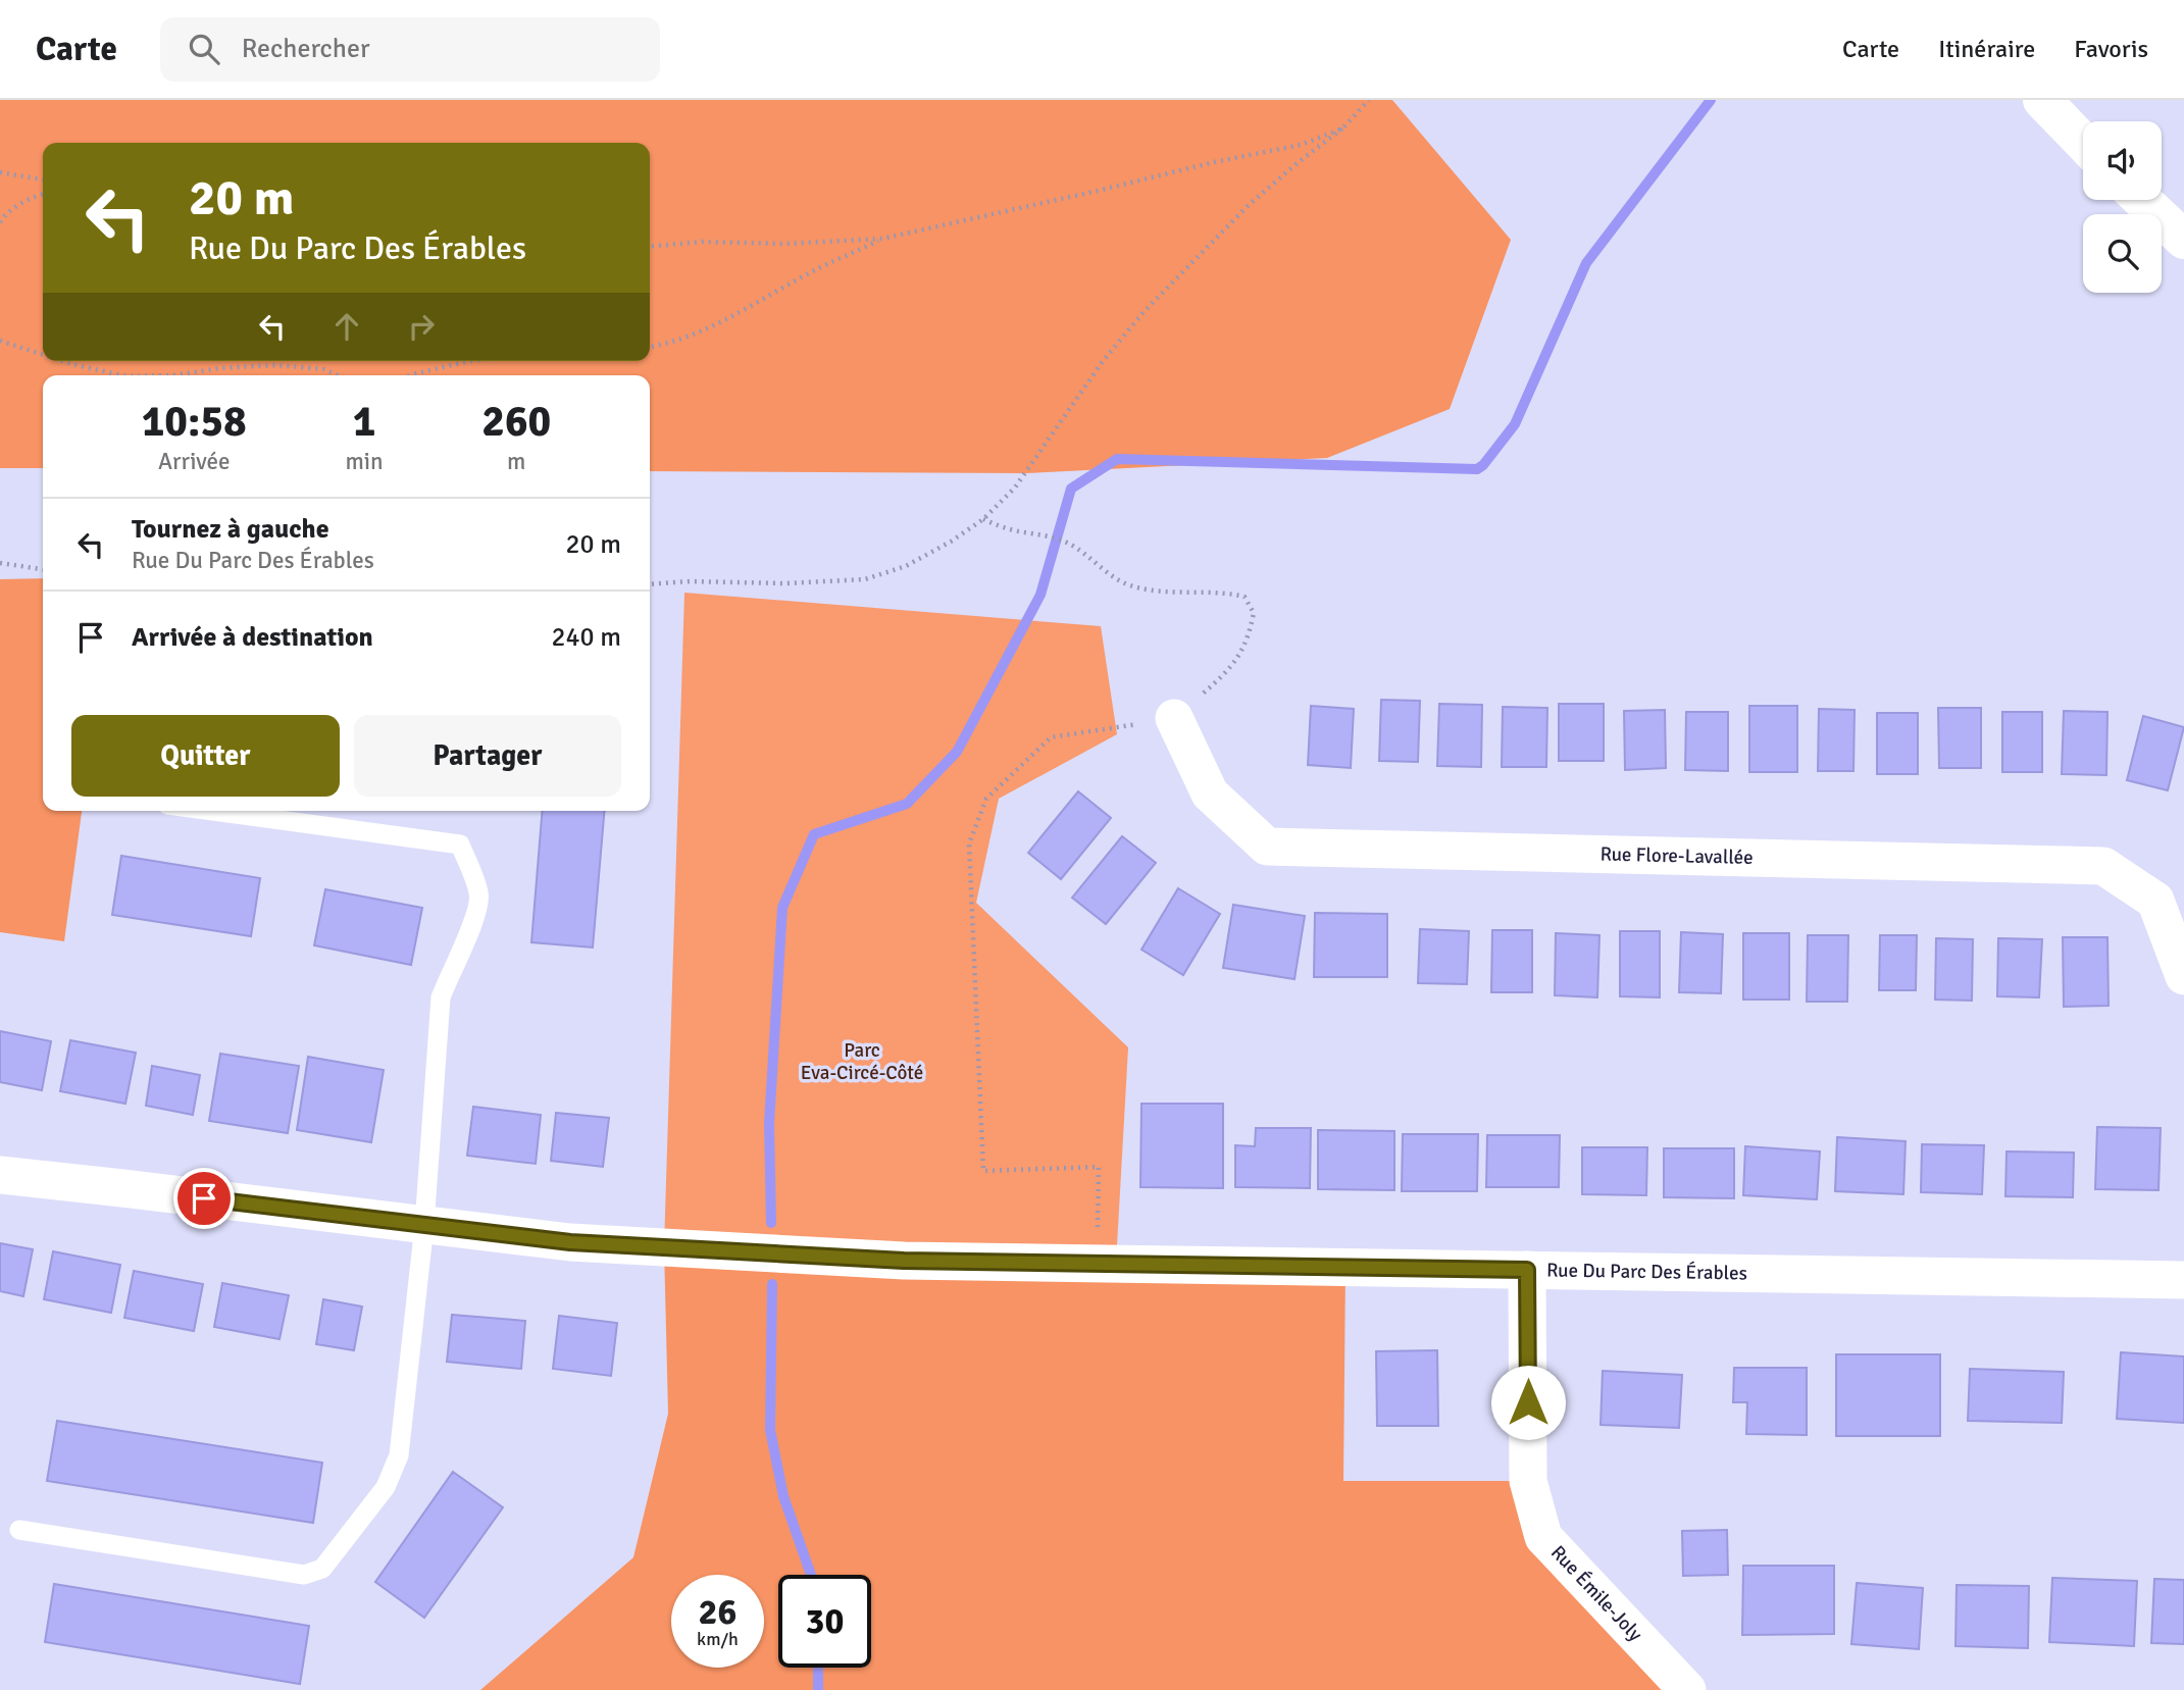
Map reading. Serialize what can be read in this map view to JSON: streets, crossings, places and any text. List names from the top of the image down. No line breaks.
{"streets":{"street":["Rue Flore-Lavallée","Rue Du Parc Des Érables","Rue Émile-Joly"]},"crossings":[["Rue Du Parc Des Érables","Rue Émile-Joly"]],"parks":["Parc Eva-Circé-Côté"],"page":{"header":"Carte","search":"Rechercher","nav":["Carte","Itinéraire","Favoris"],"turn":["20 m","Rue Du Parc Des Érables"],"eta":["10:58","Arrivée","1","min","260","m"],"list":[{"name":"Tournez à gauche","note":"Rue Du Parc Des Érables","value":"20 m"},{"name":"Arrivée à destination","value":"240 m"}],"buttons":["Quitter","Partager"],"speed":"26 km/h","limit":"30"}}
